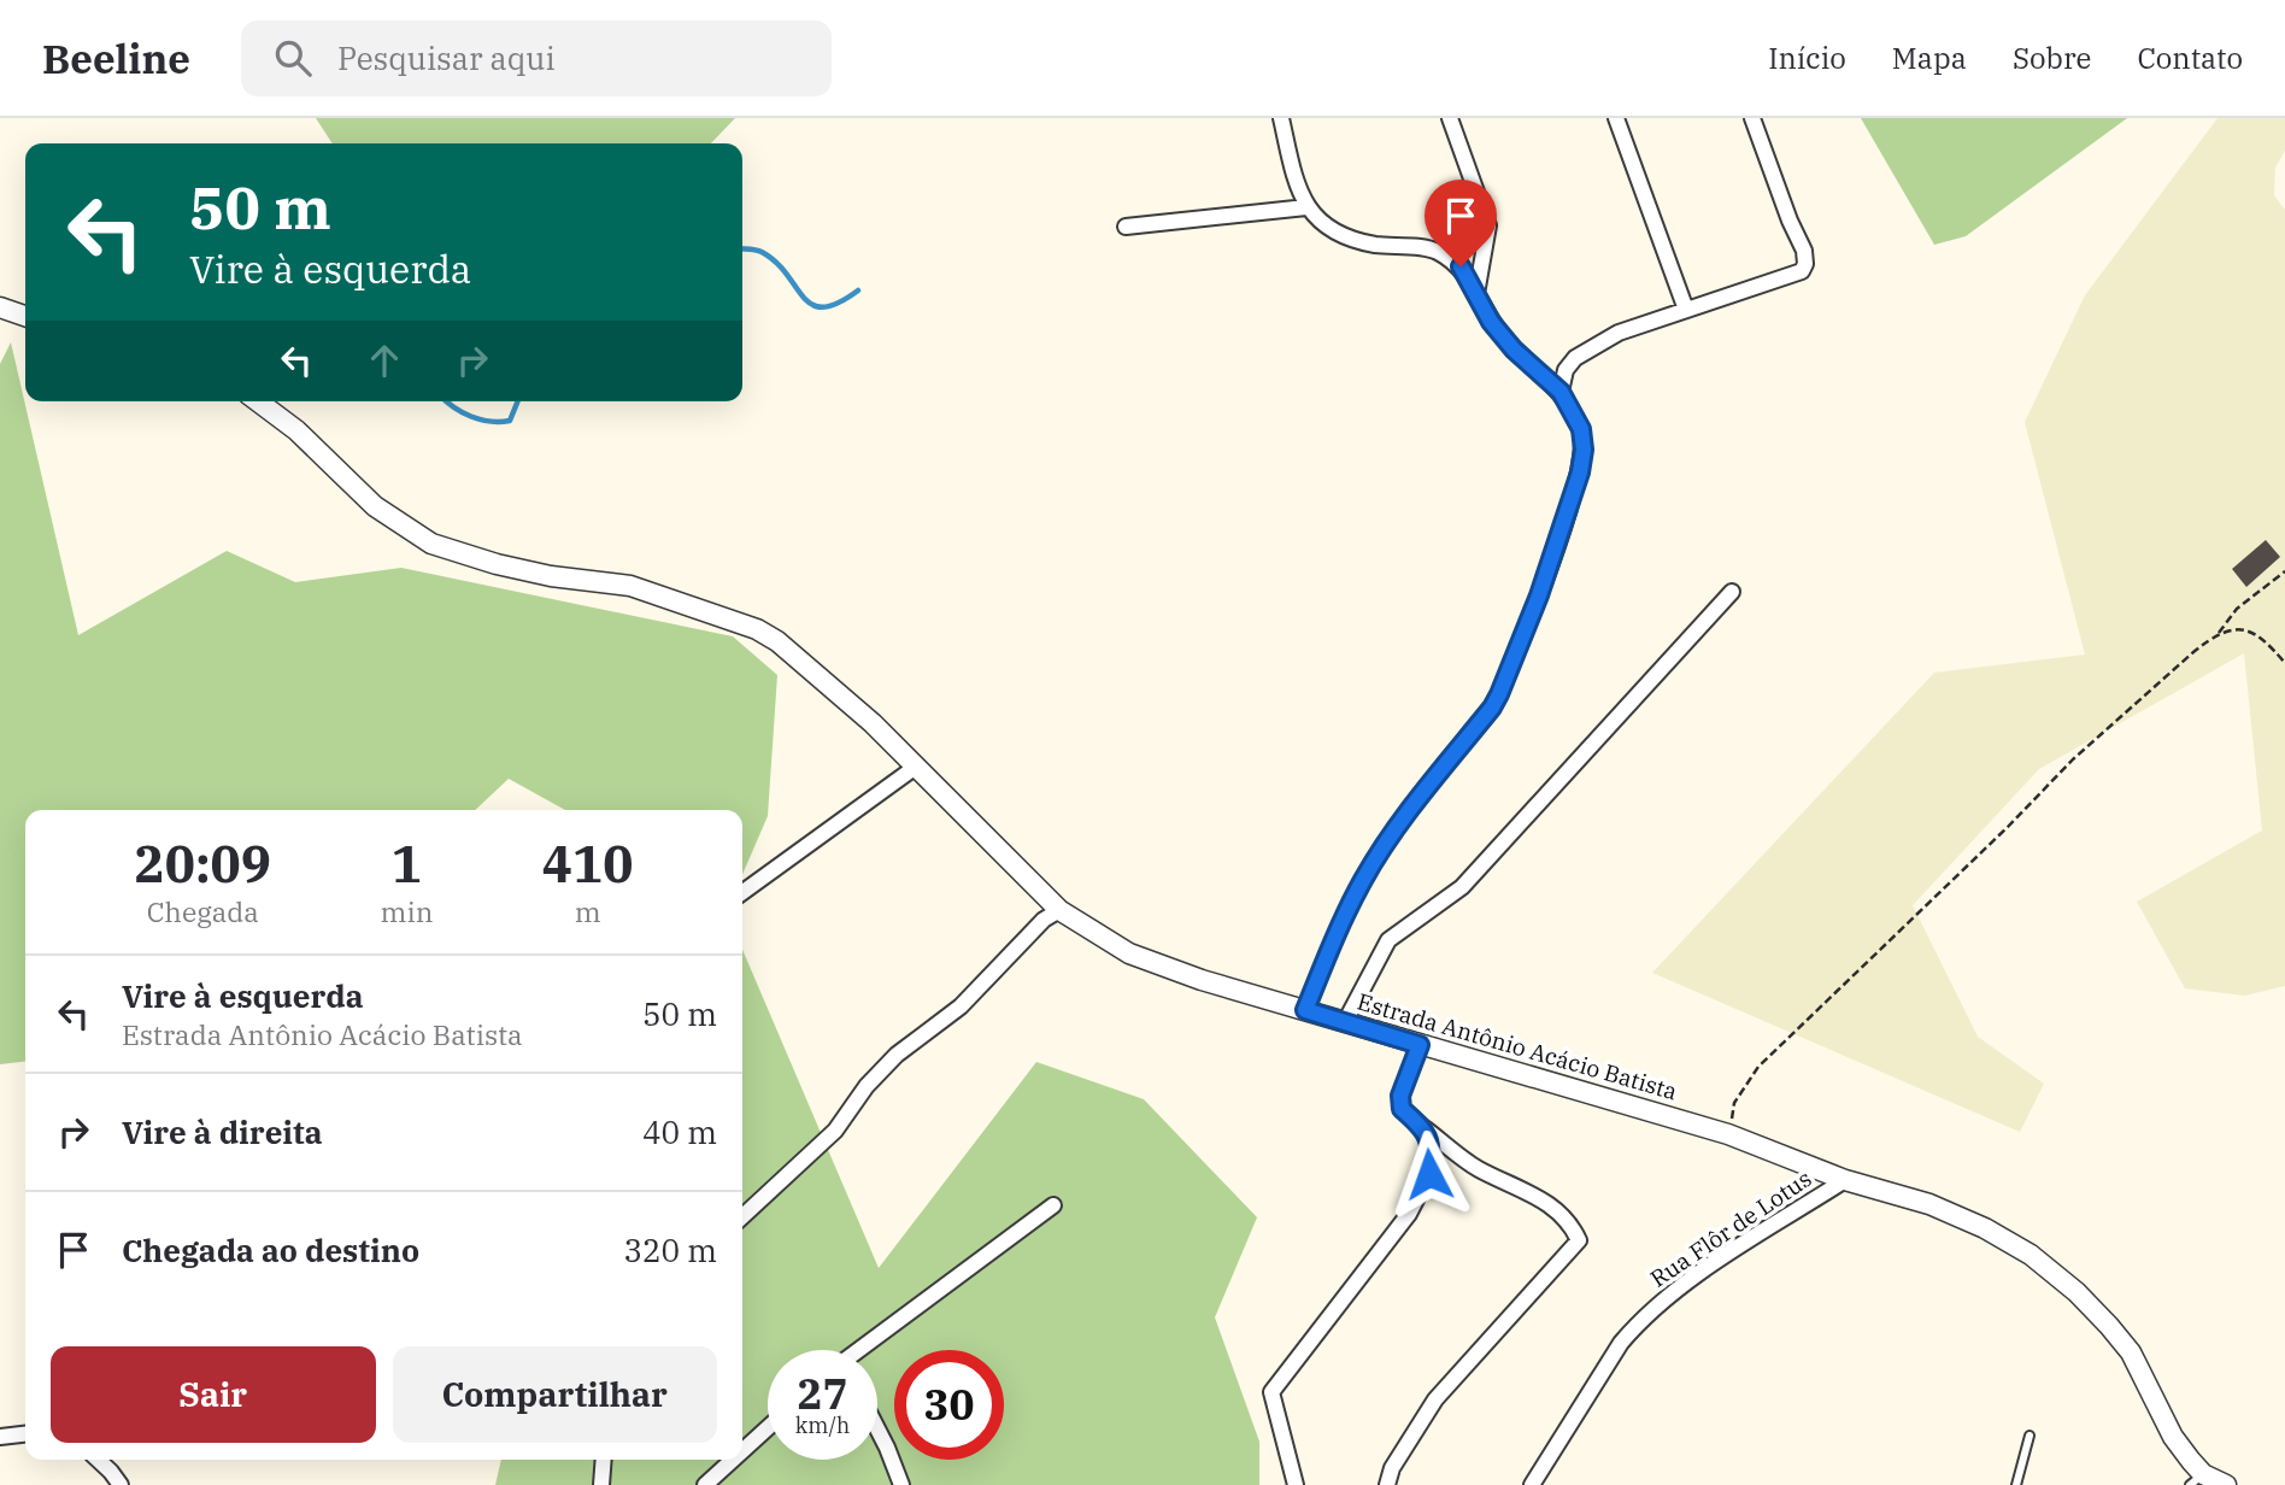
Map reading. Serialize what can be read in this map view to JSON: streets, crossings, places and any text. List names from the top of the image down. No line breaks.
{"streets":{"street":["Estrada Antônio Acácio Batista","Rua Flôr de Lotus"]},"crossings":[["Estrada Antônio Acácio Batista","Rua Flôr de Lotus"]],"page":{"header":"Beeline","search":"Pesquisar aqui","nav":["Início","Mapa","Sobre","Contato"],"turn":["50 m","Vire à esquerda"],"eta":["20:09","Chegada","1","min","410","m"],"list":[{"name":"Vire à esquerda","note":"Estrada Antônio Acácio Batista","value":"50 m"},{"name":"Vire à direita","value":"40 m"},{"name":"Chegada ao destino","value":"320 m"}],"buttons":["Sair","Compartilhar"],"speed":"27 km/h","limit":"30"}}
